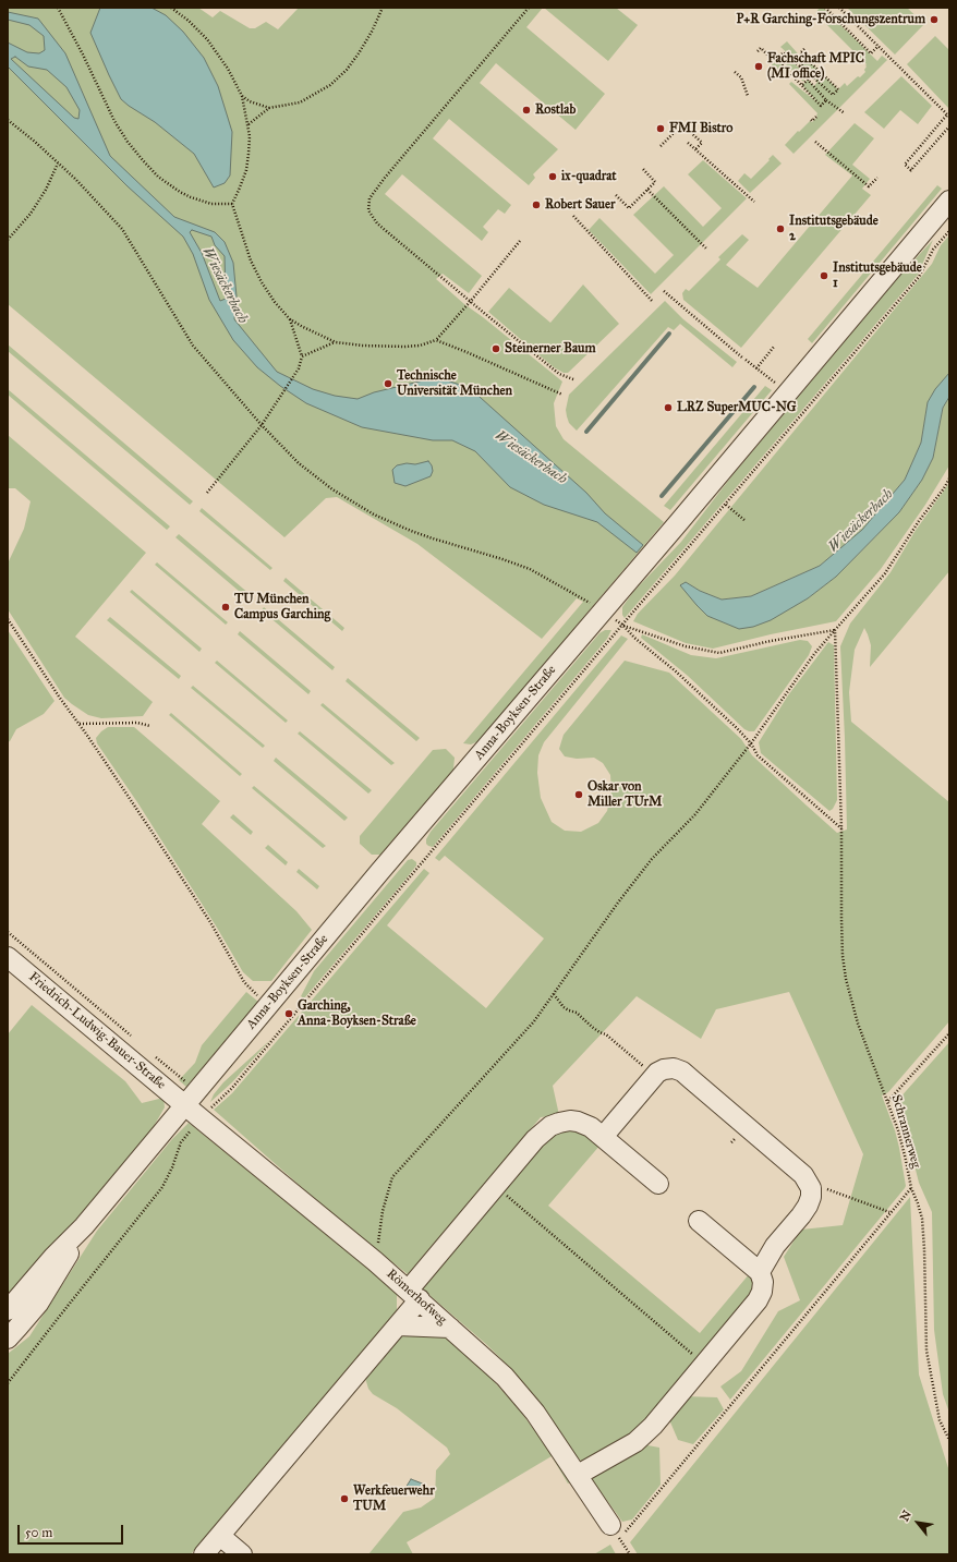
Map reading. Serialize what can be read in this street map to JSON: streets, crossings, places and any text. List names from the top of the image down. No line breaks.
{"streets":{"street":["Anna-Boyksen-Straße","Friedrich-Ludwig-Bauer-Straße","Römerhofweg"],"path":["Schrannerweg"]},"crossings":[["Anna-Boyksen-Straße","Friedrich-Ludwig-Bauer-Straße"],["Anna-Boyksen-Straße","Römerhofweg"],["Friedrich-Ludwig-Bauer-Straße","Römerhofweg"]],"water":["Wiesäckerbach"],"places":["P+R Garching-Forschungszentrum","Fachschaft MPIC (MI office)","Rostlab","FMI Bistro","ix-quadrat","Robert Sauer","Institutsgebäude 2","Institutsgebäude 1","Steinerner Baum","Technische Universität München","LRZ SuperMUC-NG","TU München Campus Garching","Oskar von Miller TUrM","Garching, Anna-Boyksen-Straße","Werkfeuerwehr TUM"],"scale_bar":"50 m","north":"top left"}
